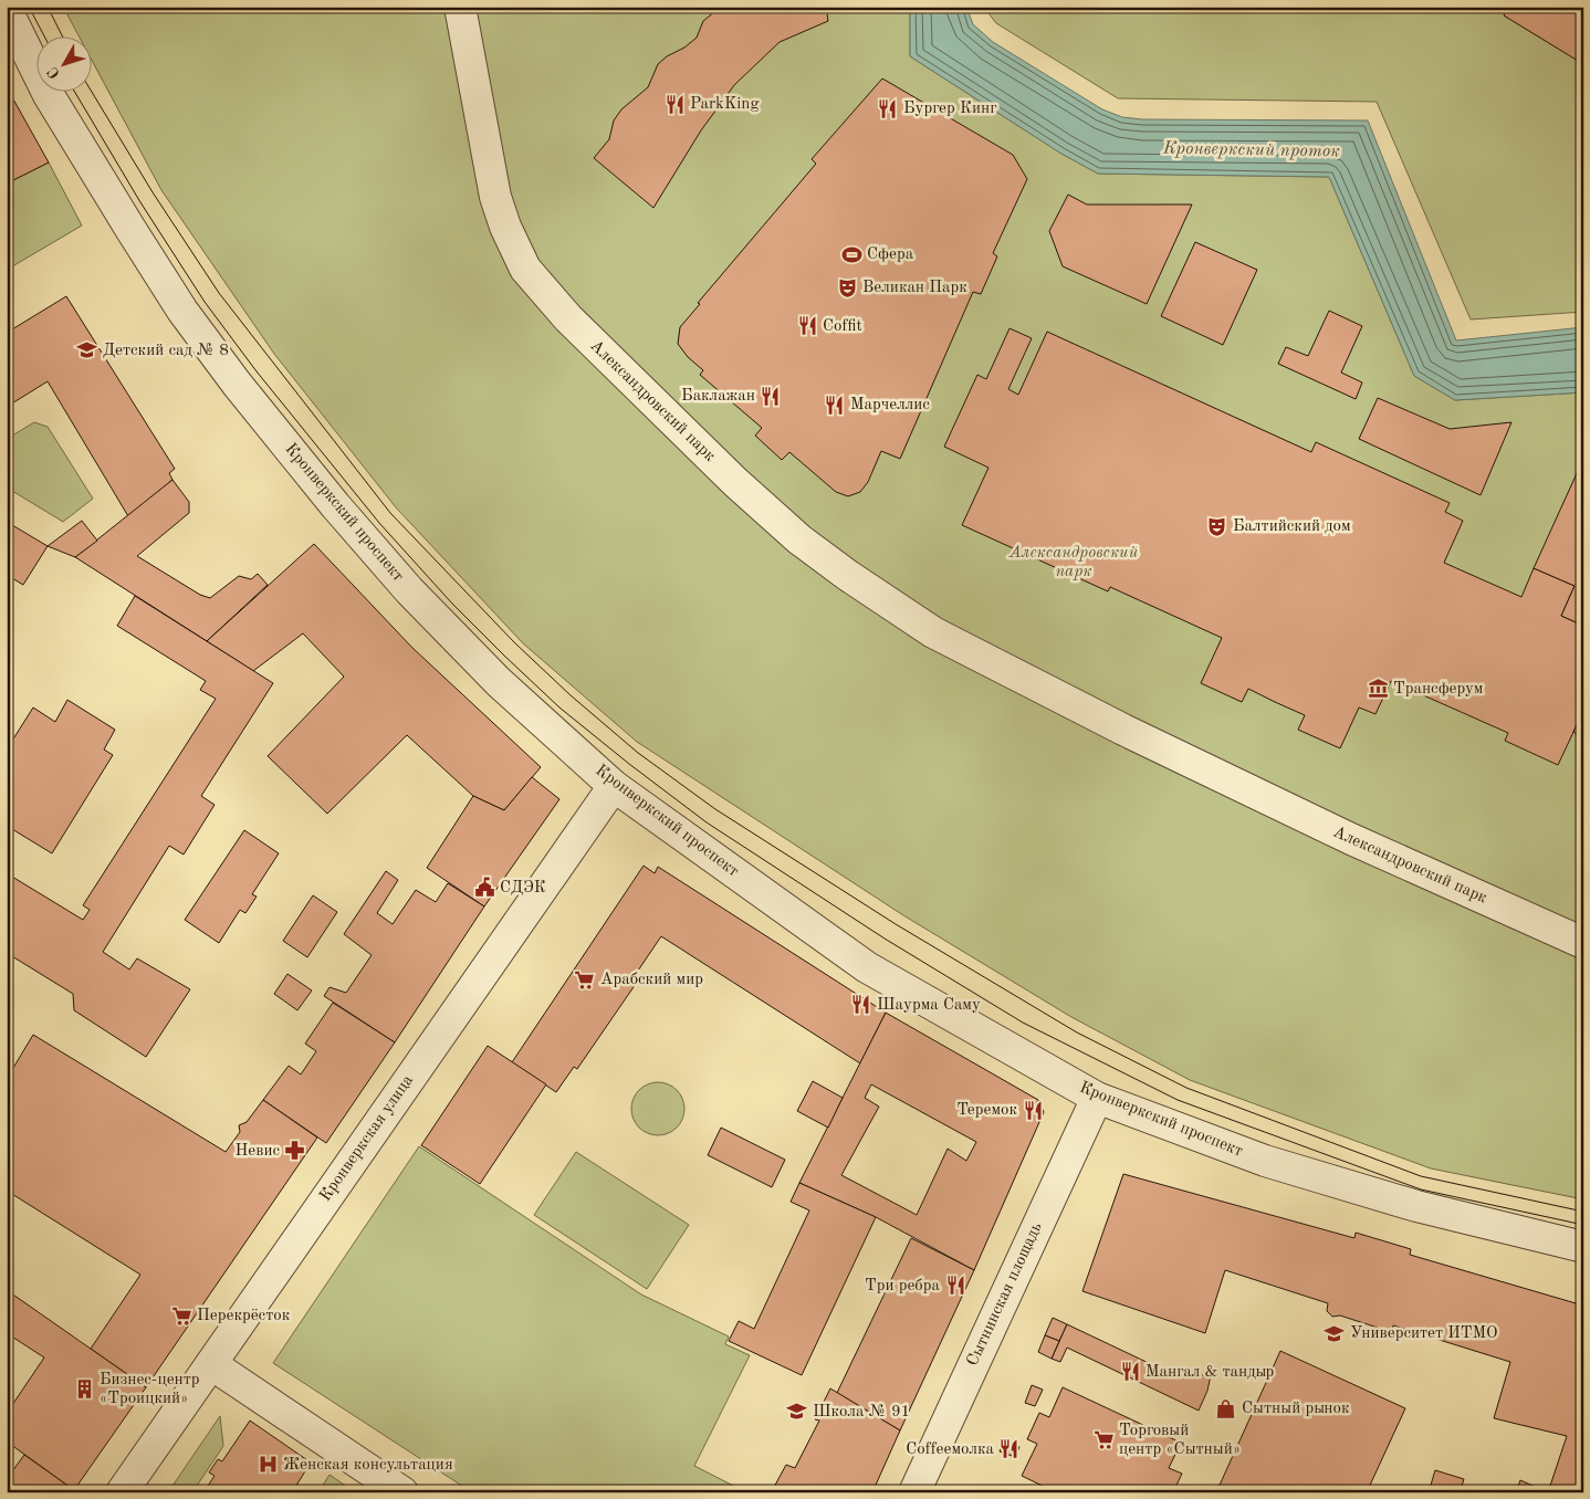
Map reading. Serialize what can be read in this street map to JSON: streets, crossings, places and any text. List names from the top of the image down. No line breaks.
{"streets":{"street":["Александровский парк","Кронверкский проспект","Кронверкская улица","Сытнинская площадь"]},"crossings":[["Кронверкский проспект","Кронверкская улица"],["Кронверкский проспект","Сытнинская площадь"]],"water":["Кронверкский проток"],"parks":["Александровский парк"],"places":{"restaurant":["ParkKing","Бургер Кинг","Coffit","Баклажан","Марчеллис","Шаурма Саму","Теремок","Три ребра","Мангал & тандыр","Coffeeмолка"],"sports":["Сфера"],"theatre":["Великан Парк","Балтийский дом"],"school or university":["Детский сад № 8","Университет ИТМО","Школа № 91"],"museum":["Трансферум"],"public building":["СДЭК"],"supermarket":["Арабский мир","Перекрёсток","Торговый центр «Сытный»"],"pharmacy":["Невис"],"building":["Бизнес-центр «Троицкий»"],"shop":["Сытный рынок"],"hospital":["Женская консультация"]},"north":"bottom left"}
